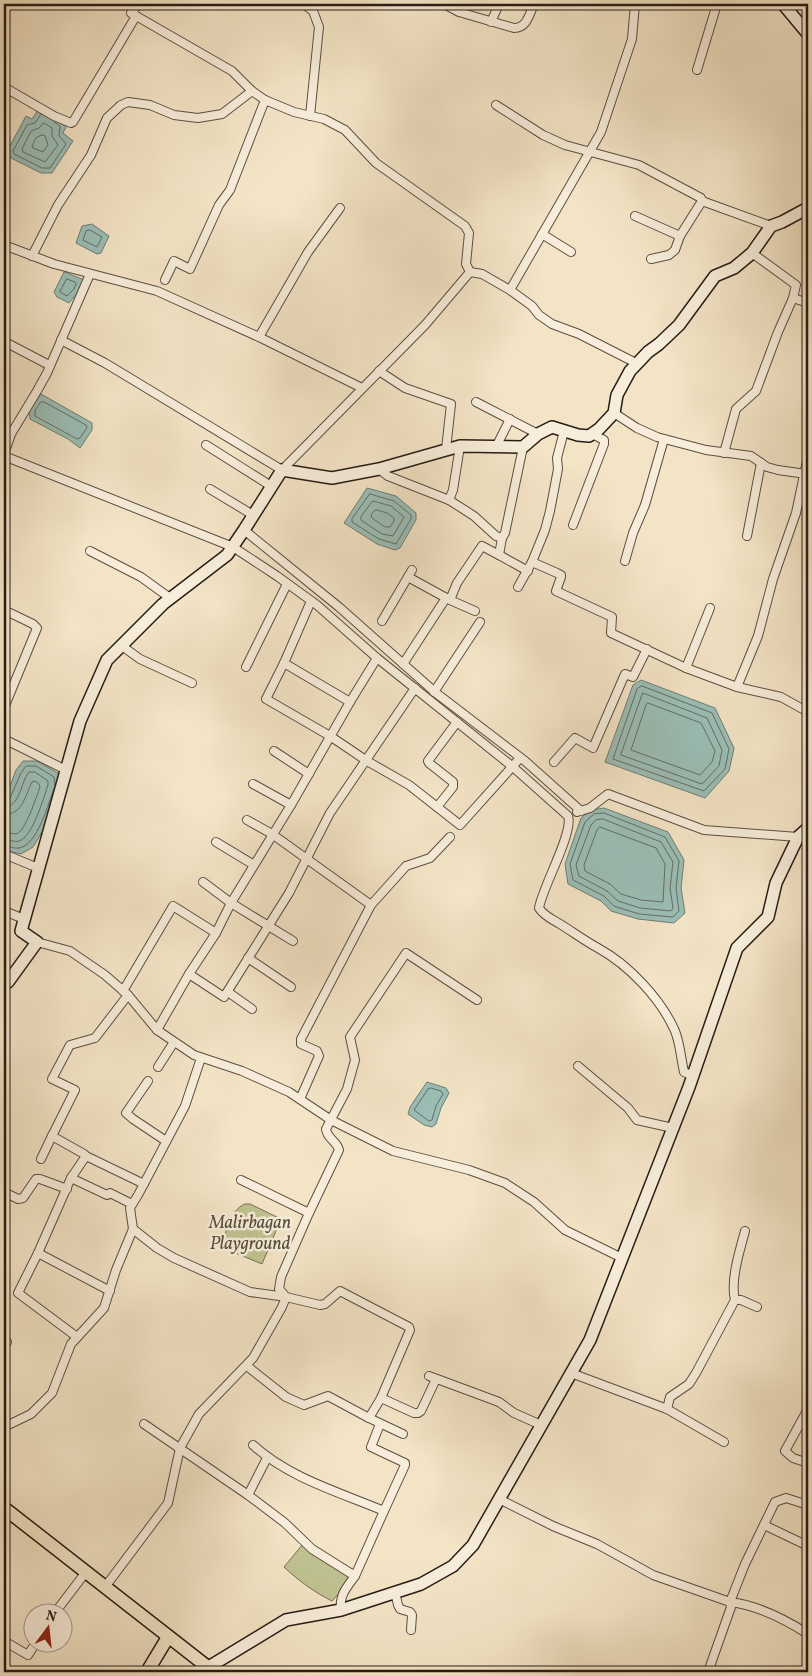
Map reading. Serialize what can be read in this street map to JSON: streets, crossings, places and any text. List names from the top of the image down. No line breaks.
{"parks":["Malirbagan Playground"],"north":"top"}
